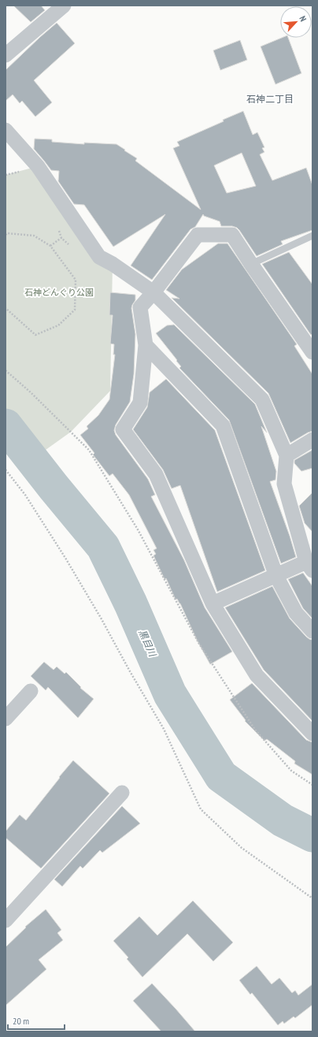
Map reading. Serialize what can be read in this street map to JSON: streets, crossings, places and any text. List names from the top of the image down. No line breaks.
{"districts":["石神二丁目"],"water":["黒目川"],"parks":["石神どんぐり公園"],"scale_bar":"20 m","north":"top right"}
